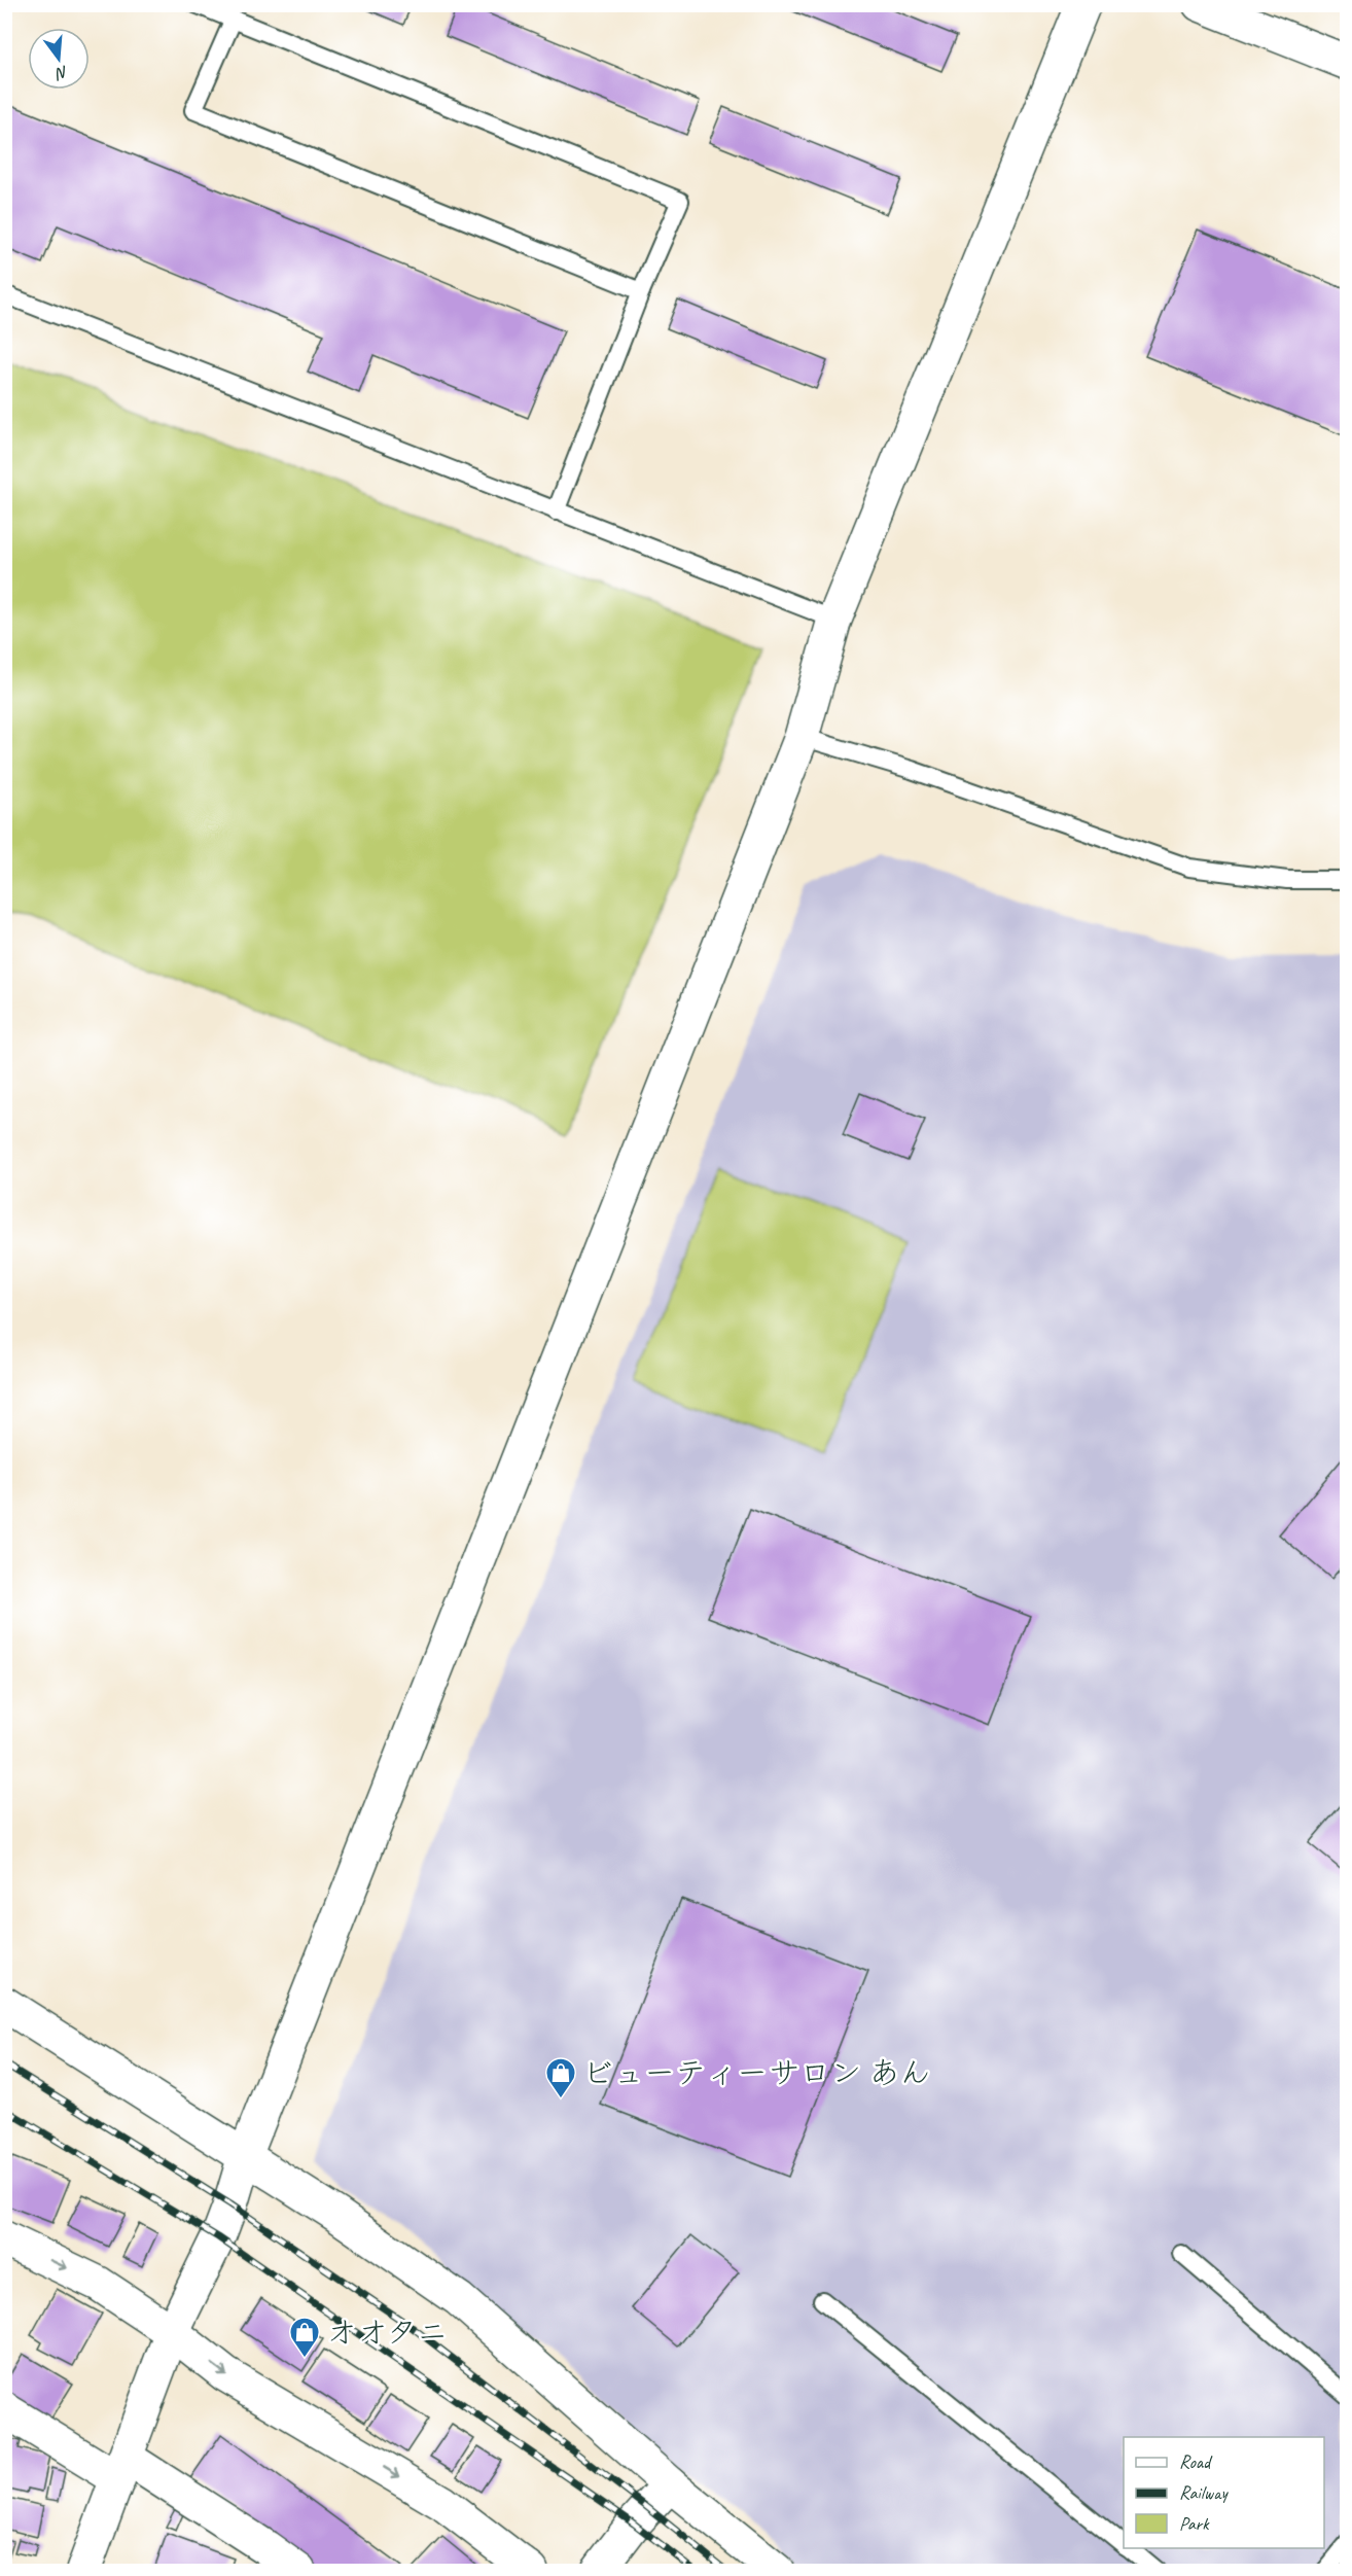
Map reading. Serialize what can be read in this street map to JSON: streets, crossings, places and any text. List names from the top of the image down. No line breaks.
{"places":{"shop":["ビューティーサロン あん","オオタニ"]},"legend":["Road","Railway","Park"],"north":"bottom"}
